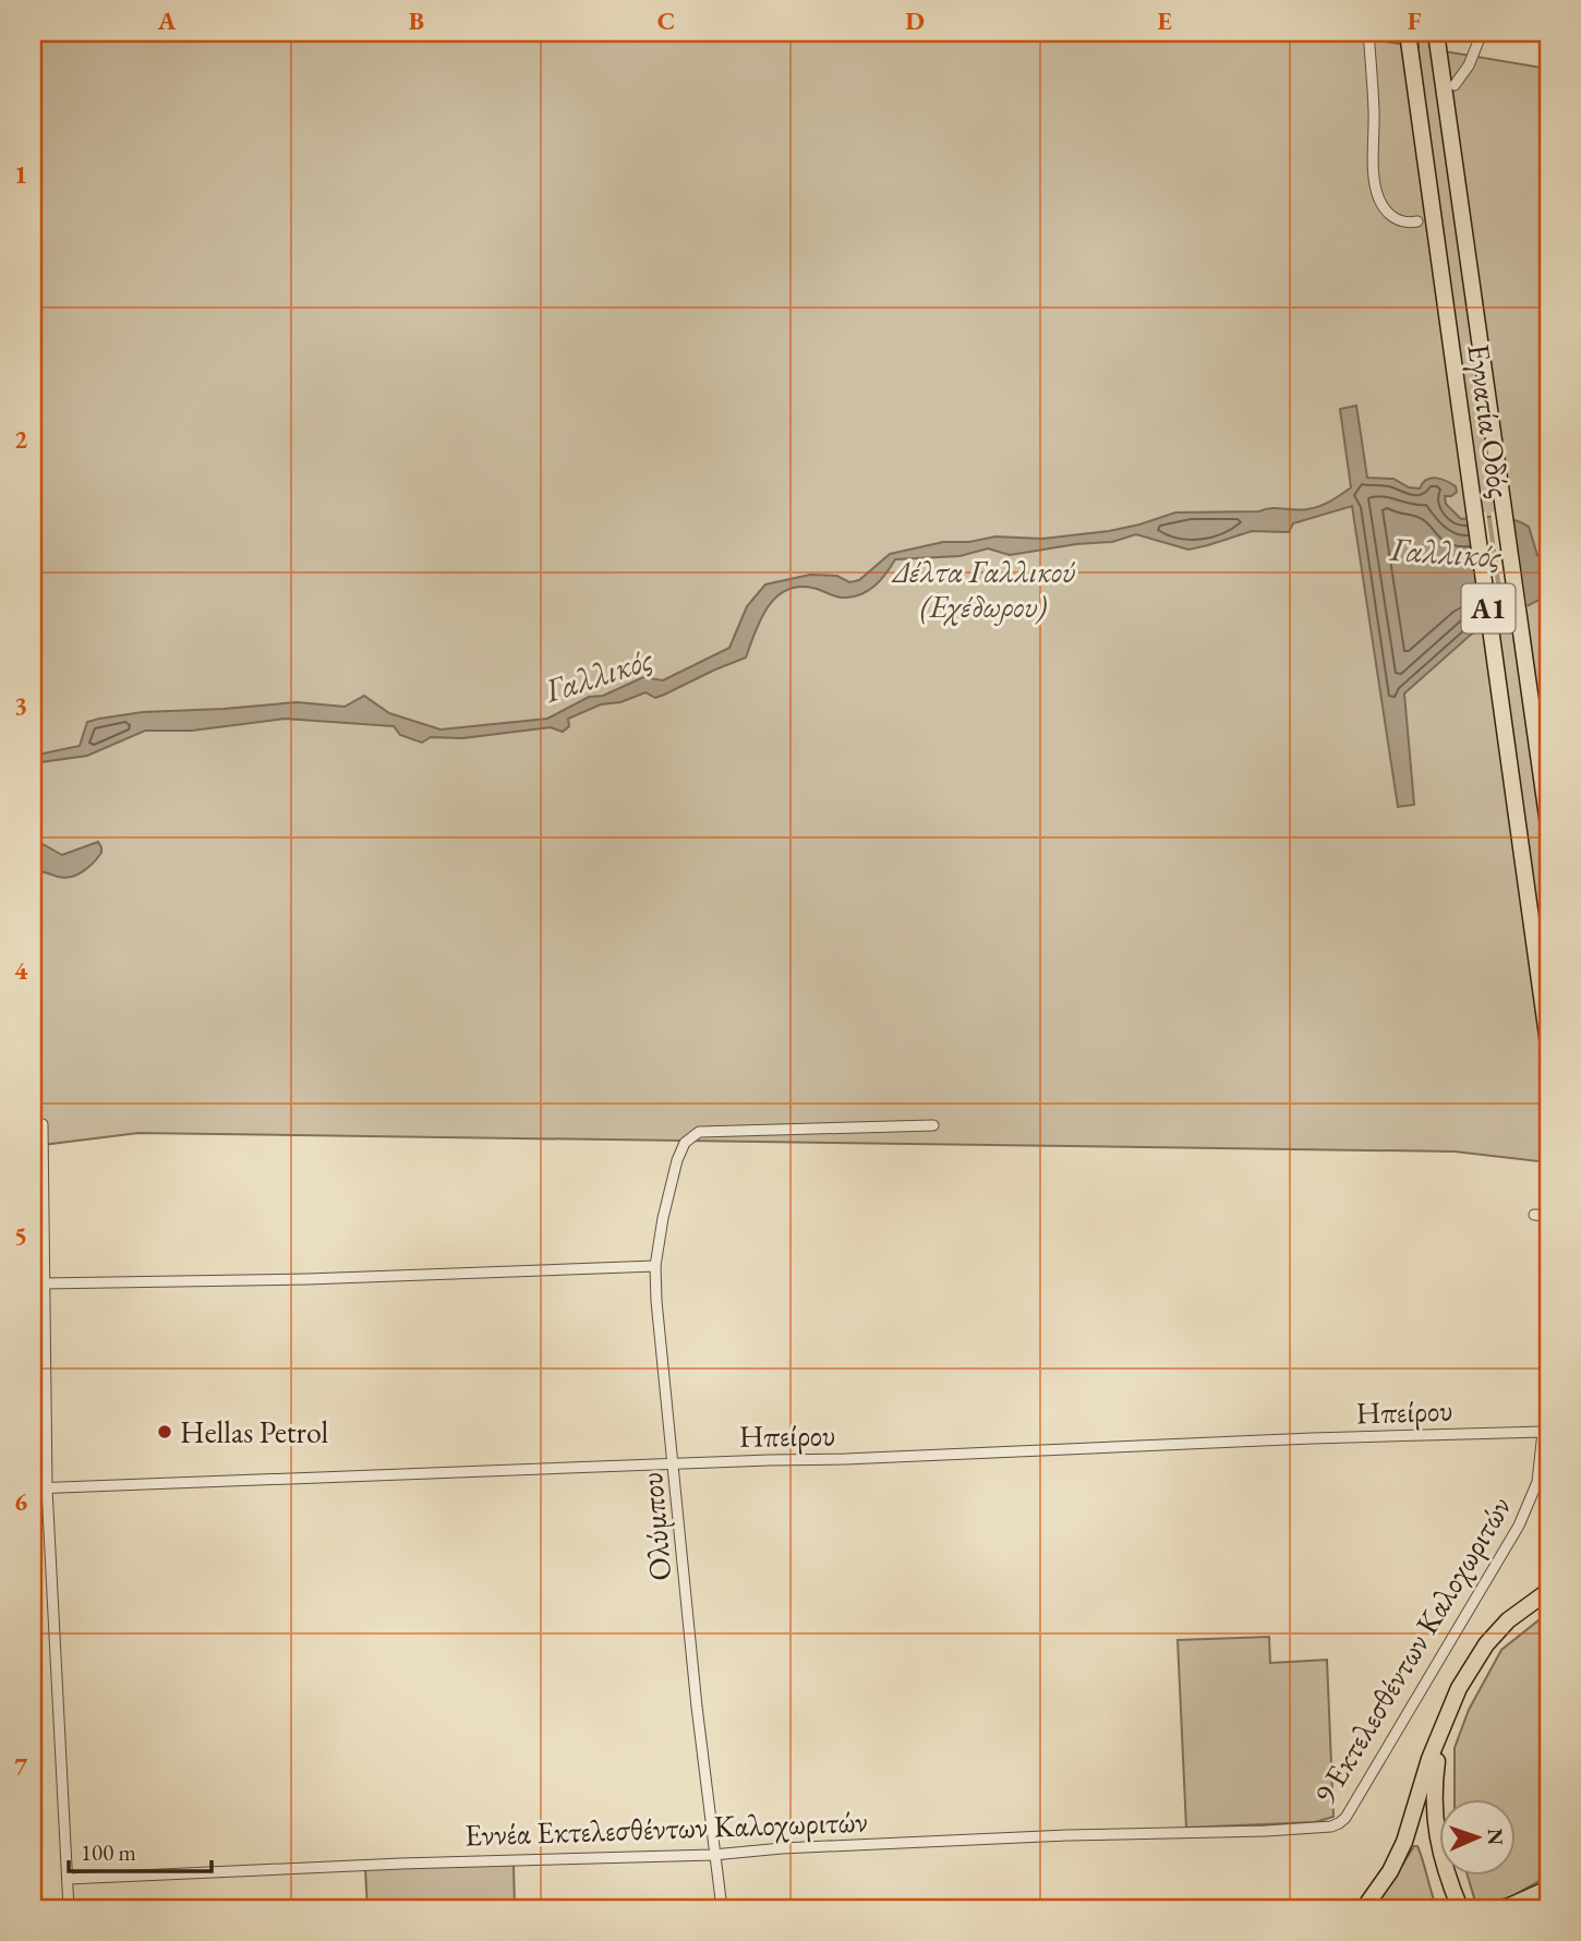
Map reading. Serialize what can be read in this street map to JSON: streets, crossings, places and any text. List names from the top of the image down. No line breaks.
{"streets":{"highway":["Εγνατία Οδός","Α1"],"street":["Ηπείρου","Ολύμπου","9 Εκτελεσθέντων Καλοχωριτών","Εννέα Εκτελεσθέντων Καλοχωριτών"]},"crossings":[["Ηπείρου","Ολύμπου"],["Ηπείρου","9 Εκτελεσθέντων Καλοχωριτών"],["Ολύμπου","Εννέα Εκτελεσθέντων Καλοχωριτών"],["9 Εκτελεσθέντων Καλοχωριτών","Εννέα Εκτελεσθέντων Καλοχωριτών"]],"water":["Γαλλικός"],"parks":["Δέλτα Γαλλικού (Εχέδωρου)"],"places":["Hellas Petrol"],"scale_bar":"100 m","north":"right","grid":{"columns":["A","B","C","D","E","F"],"rows":["1","2","3","4","5","6","7"]}}
